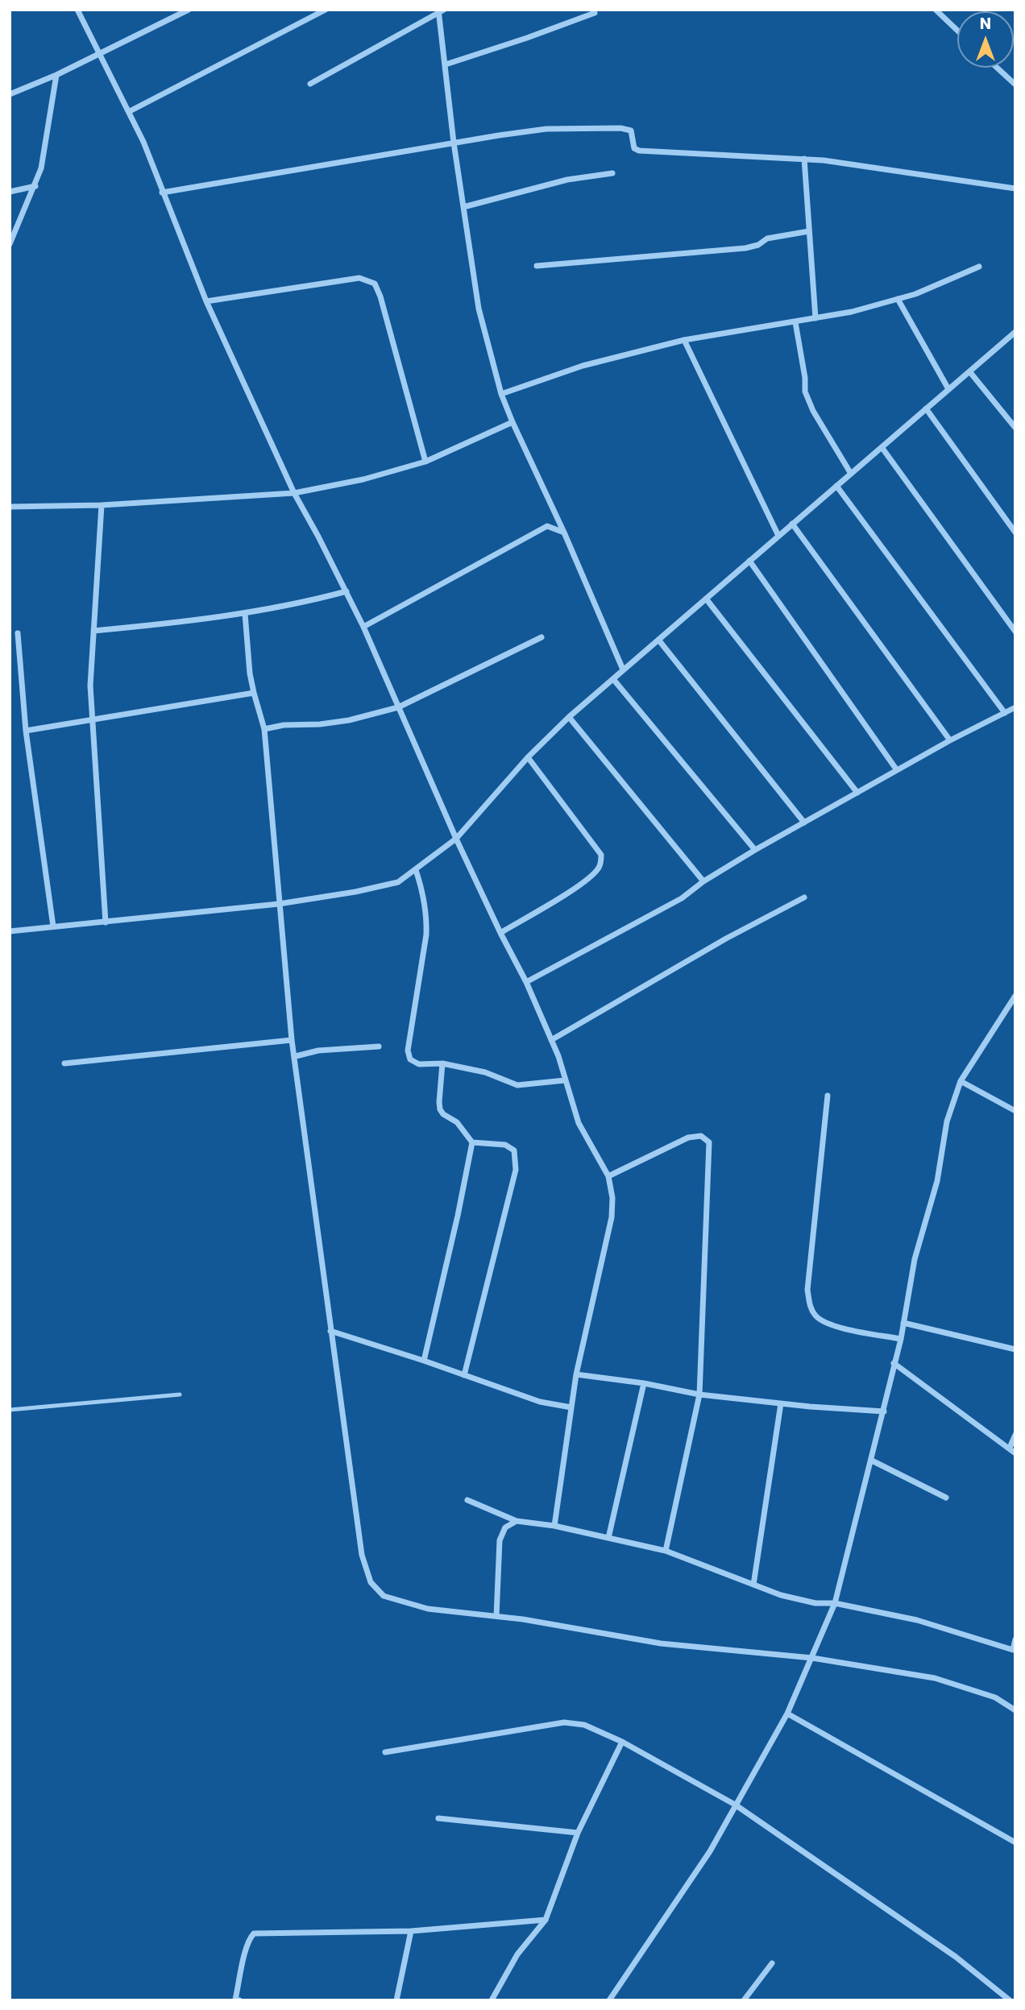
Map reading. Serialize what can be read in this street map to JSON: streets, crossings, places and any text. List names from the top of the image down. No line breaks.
{"north":"top"}
